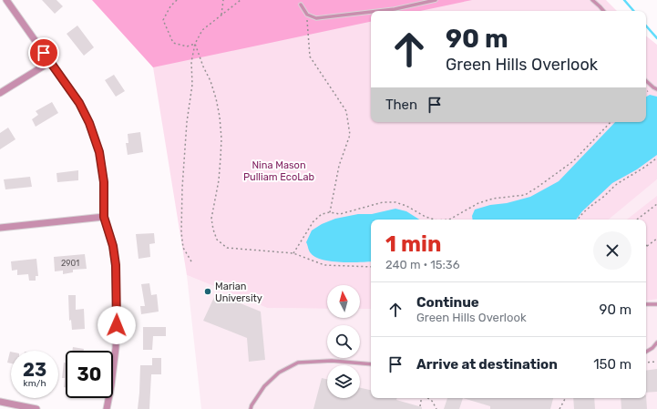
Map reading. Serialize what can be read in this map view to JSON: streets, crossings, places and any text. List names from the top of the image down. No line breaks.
{"parks":["Nina Mason Pulliam EcoLab"],"places":["Marian University"],"house_numbers":["2901"],"north":"top","page":{"turn":["90 m","Green Hills Overlook"],"then":"Then","heading":["1 min","240 m · 15:36"],"list":[{"name":"Continue","note":"Green Hills Overlook","value":"90 m"},{"name":"Arrive at destination","value":"150 m"}],"speed":"23 km/h","limit":"30"}}
